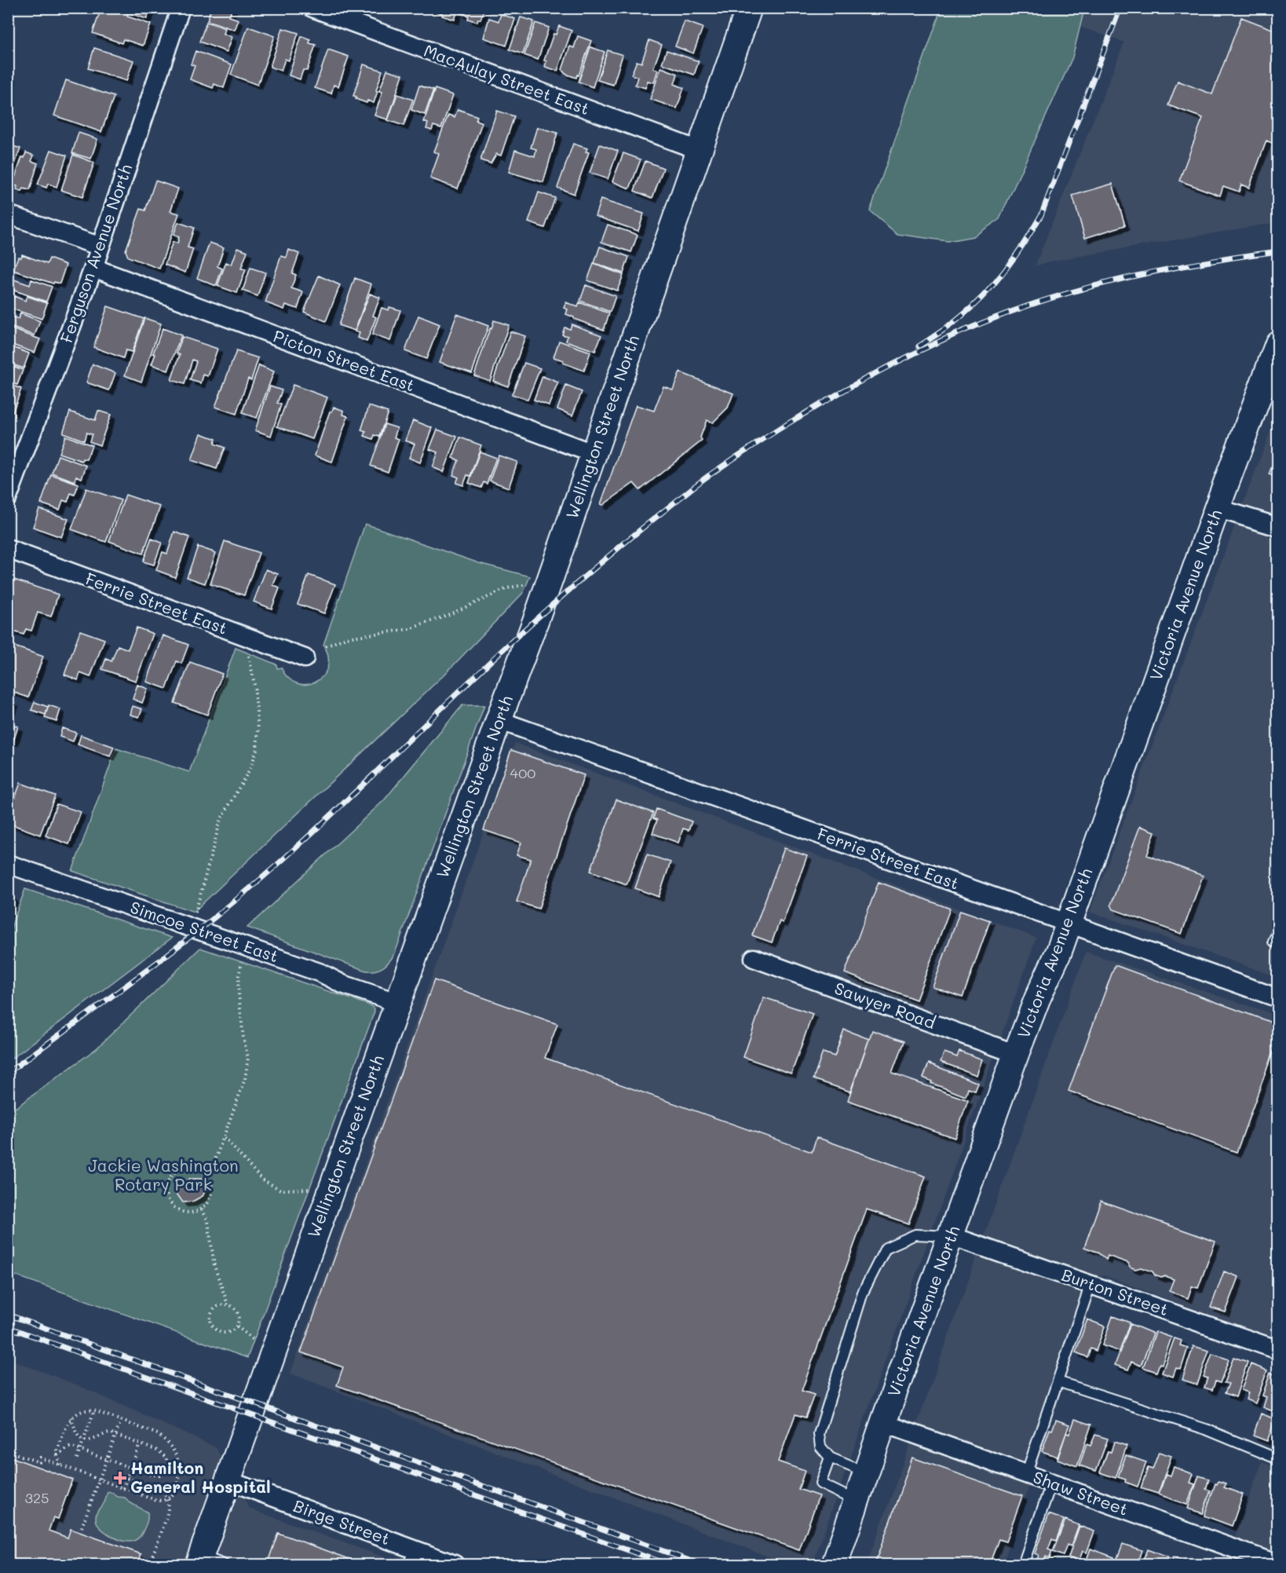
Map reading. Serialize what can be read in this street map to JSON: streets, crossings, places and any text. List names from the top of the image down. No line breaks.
{"streets":{"main road":["Wellington Street North","Victoria Avenue North"],"street":["MacAulay Street East","Ferguson Avenue North","Picton Street East","Ferrie Street East","Simcoe Street East","Sawyer Road","Burton Street","Shaw Street","Birge Street"]},"crossings":[["MacAulay Street East","Wellington Street North"],["Ferguson Avenue North","Picton Street East"],["Picton Street East","Wellington Street North"],["Wellington Street North","Ferrie Street East"],["Wellington Street North","Simcoe Street East"],["Wellington Street North","Birge Street"],["Victoria Avenue North","Ferrie Street East"],["Victoria Avenue North","Sawyer Road"],["Victoria Avenue North","Burton Street"],["Victoria Avenue North","Shaw Street"]],"parks":["Jackie Washington Rotary Park"],"places":{"health":["Hamilton General Hospital"]},"house_numbers":["400","325"]}
